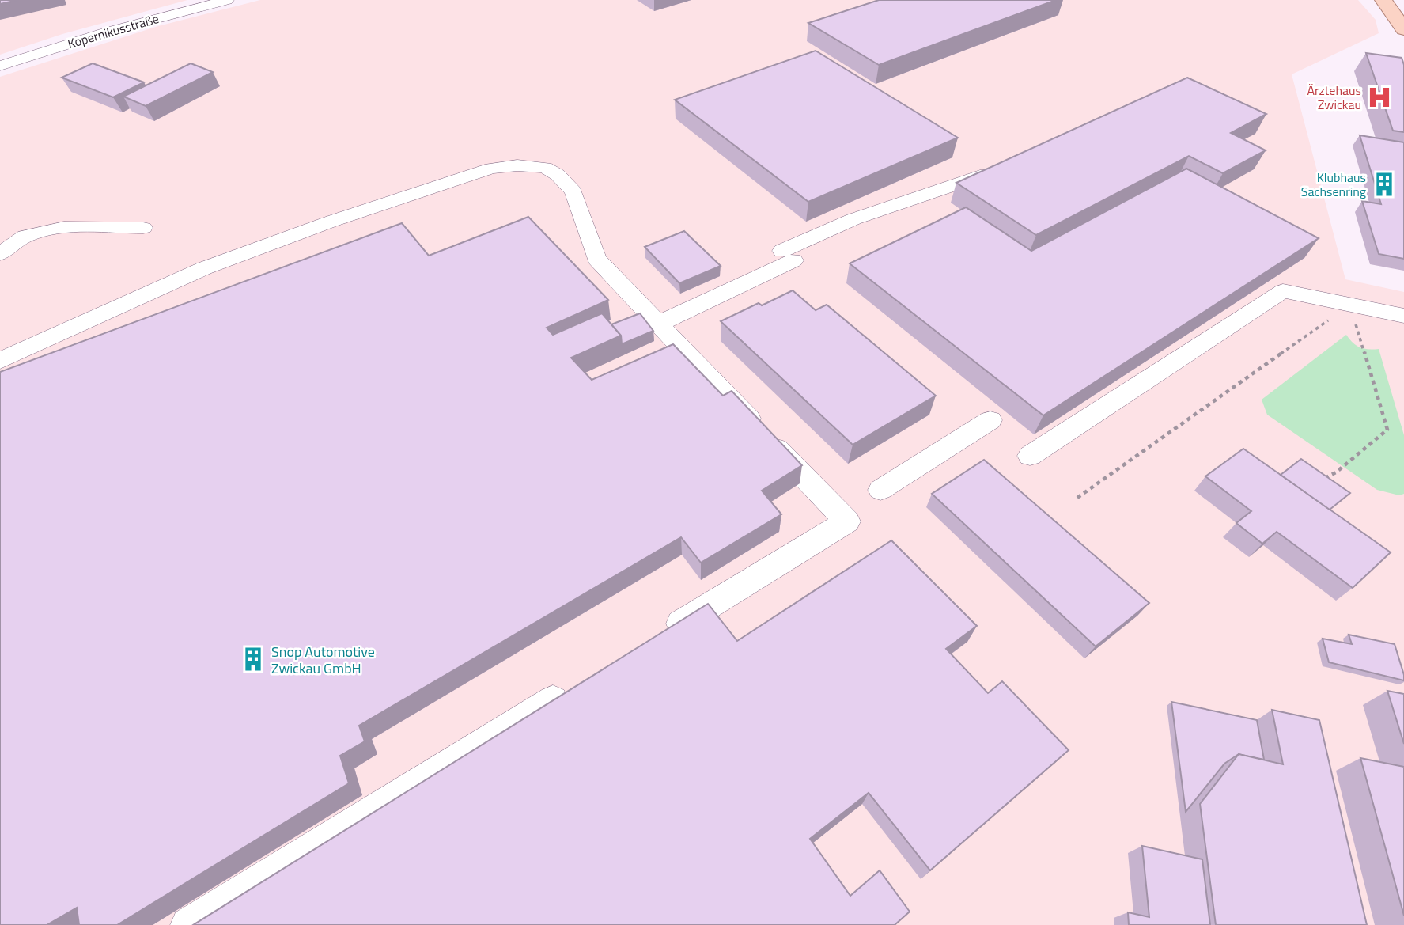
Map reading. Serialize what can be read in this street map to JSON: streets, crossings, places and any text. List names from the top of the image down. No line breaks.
{"streets":{"street":["Kopernikusstraße"]},"places":{"hospital":["Ärztehaus Zwickau"],"building":["Klubhaus Sachsenring","Snop Automotive Zwickau GmbH"]}}
